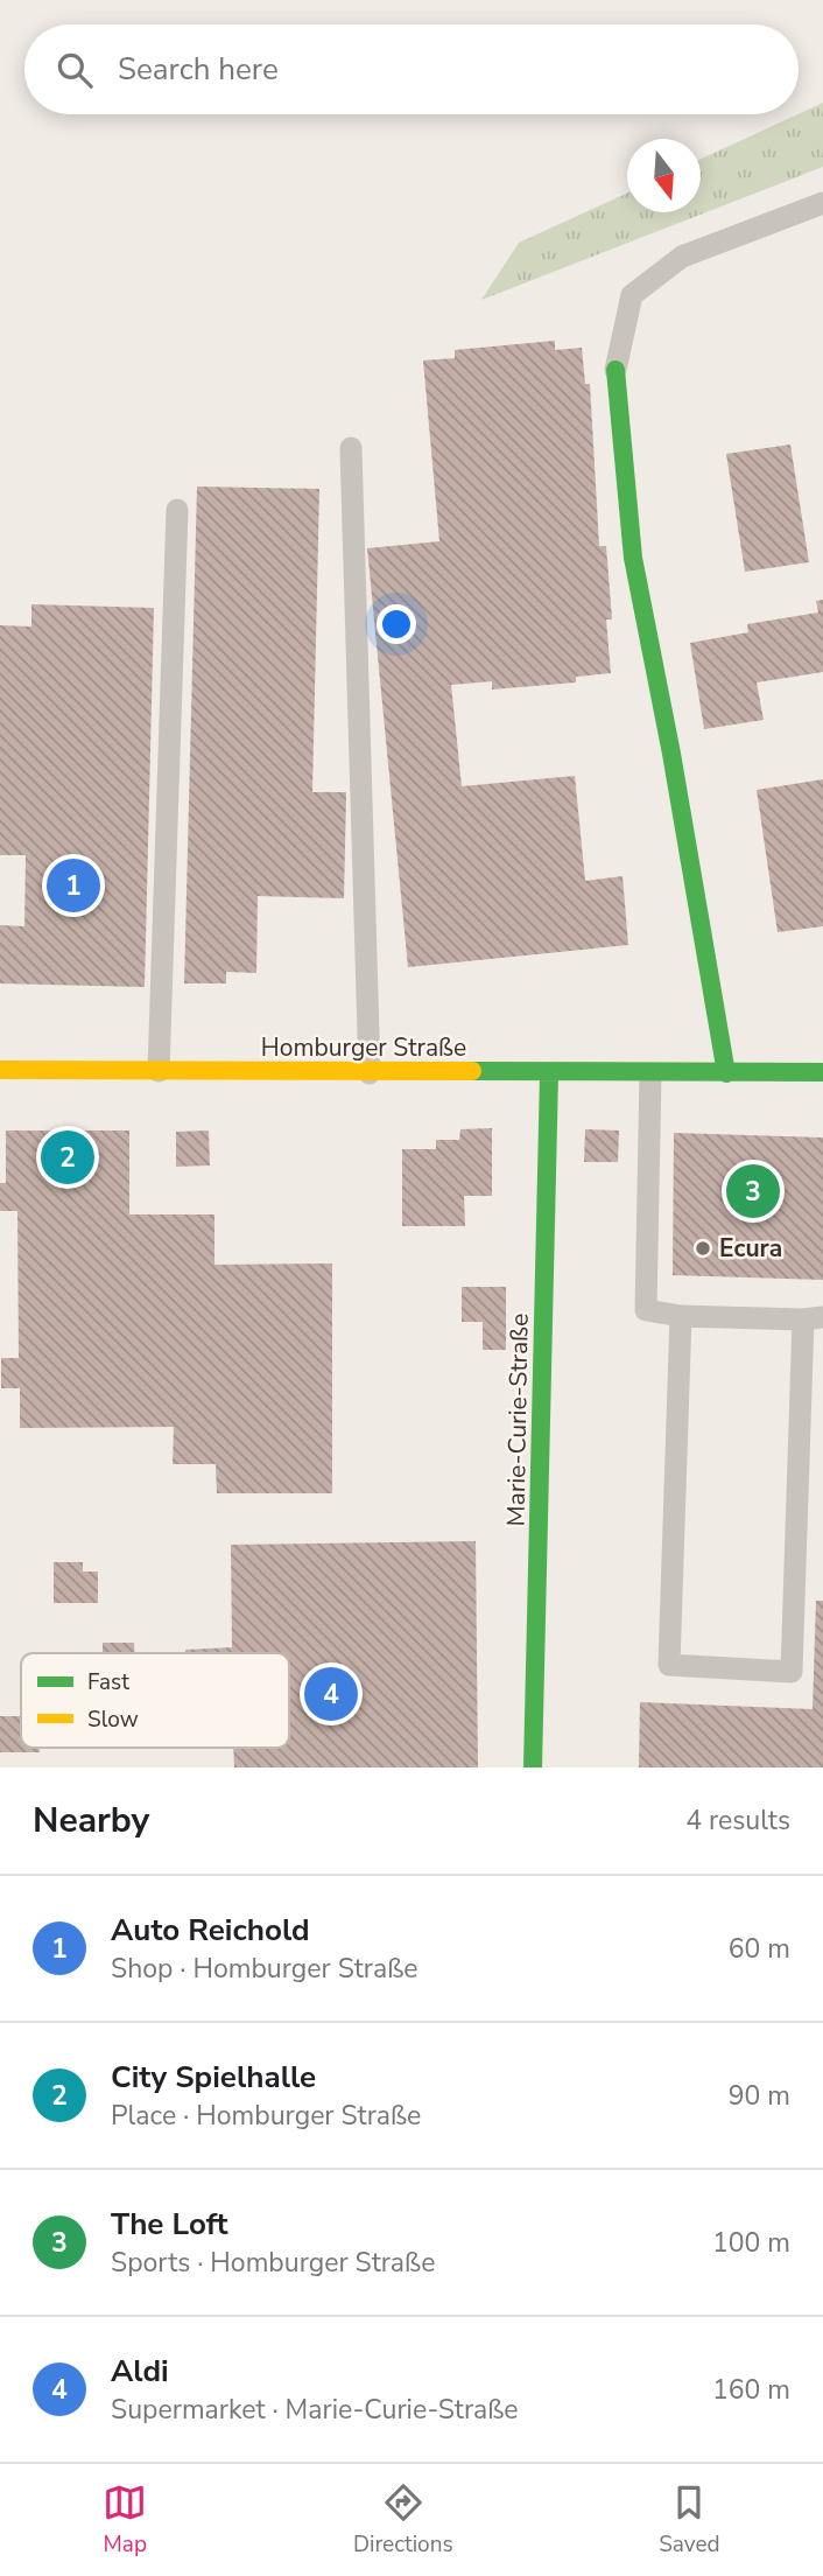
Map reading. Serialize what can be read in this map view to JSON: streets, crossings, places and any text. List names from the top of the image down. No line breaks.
{"streets":{"street":["Homburger Straße","Marie-Curie-Straße"]},"crossings":[["Homburger Straße","Marie-Curie-Straße"]],"places":["Ecura"],"legend":["Fast","Slow"],"north":"bottom","page":{"search":"Search here","pins":["1","2","3","4"],"heading":["Nearby","4 results"],"list":[{"mark":"1","name":"Auto Reichold","note":"Shop · Homburger Straße","value":"60 m"},{"mark":"2","name":"City Spielhalle","note":"Place · Homburger Straße","value":"90 m"},{"mark":"3","name":"The Loft","note":"Sports · Homburger Straße","value":"100 m"},{"mark":"4","name":"Aldi","note":"Supermarket · Marie-Curie-Straße","value":"160 m"}],"nav":["Map","Directions","Saved"]}}
